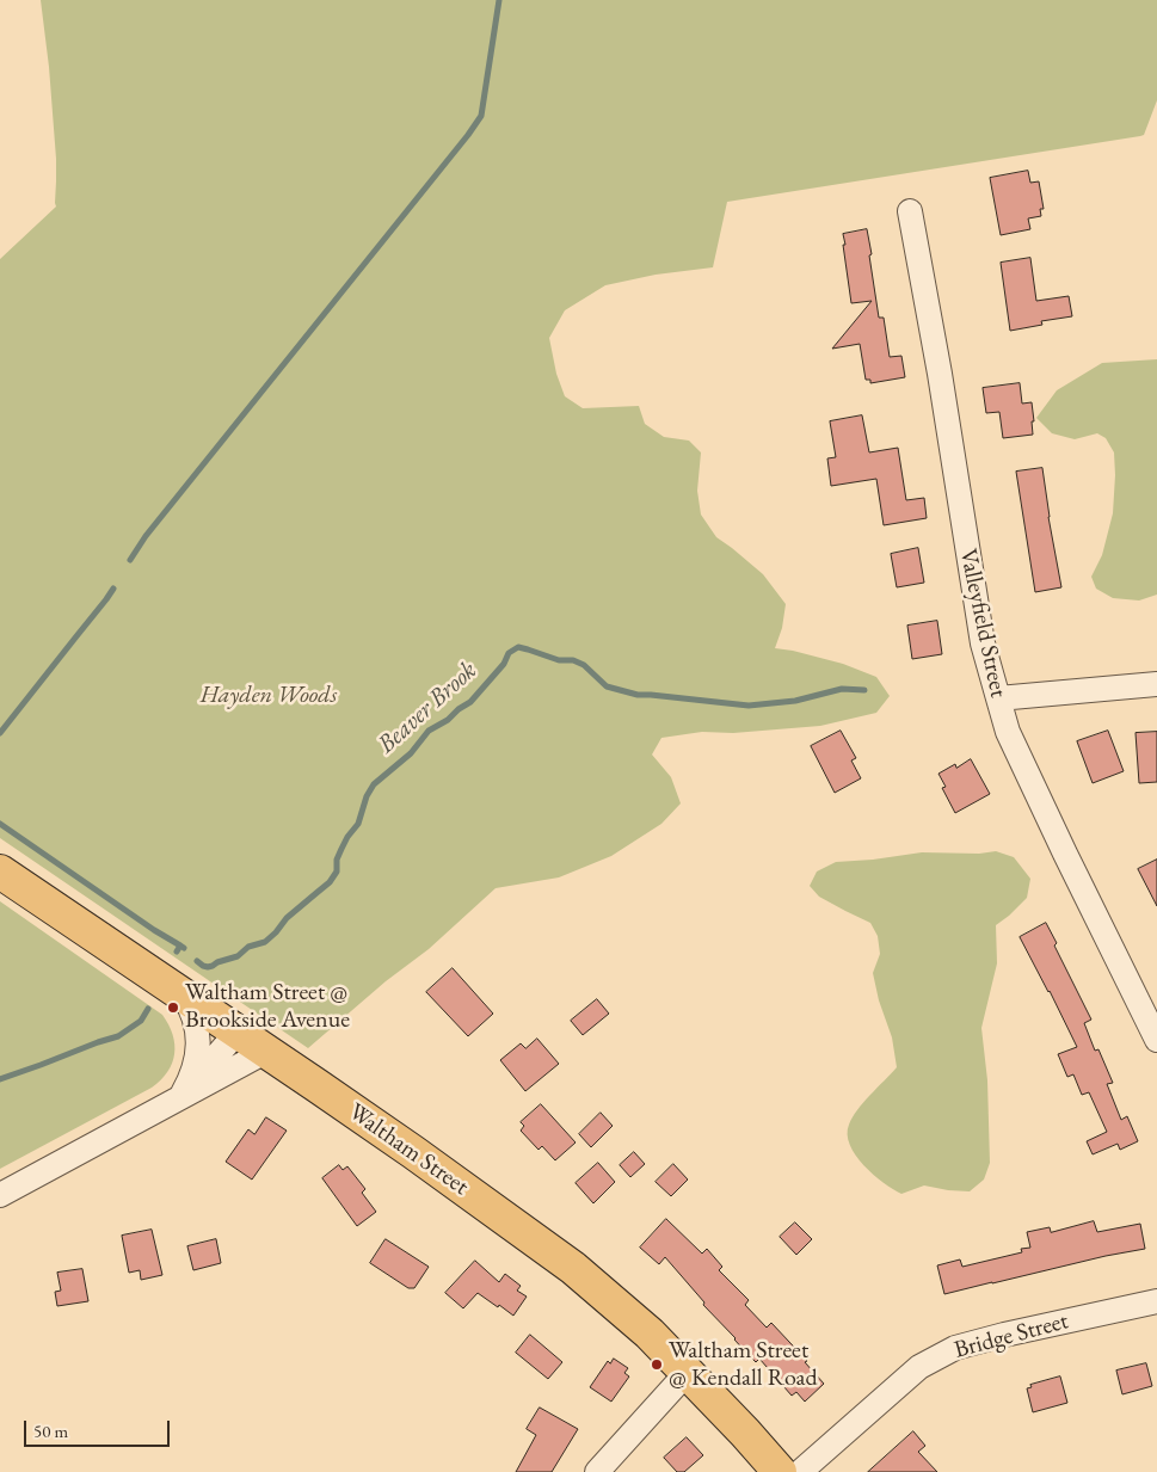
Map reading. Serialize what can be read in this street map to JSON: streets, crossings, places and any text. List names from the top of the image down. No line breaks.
{"streets":{"main road":["Waltham Street"],"street":["Valleyfield Street","Bridge Street"]},"water":["Beaver Brook"],"parks":["Hayden Woods"],"places":["Waltham Street @ Brookside Avenue","Waltham Street @ Kendall Road"],"scale_bar":"50 m"}
